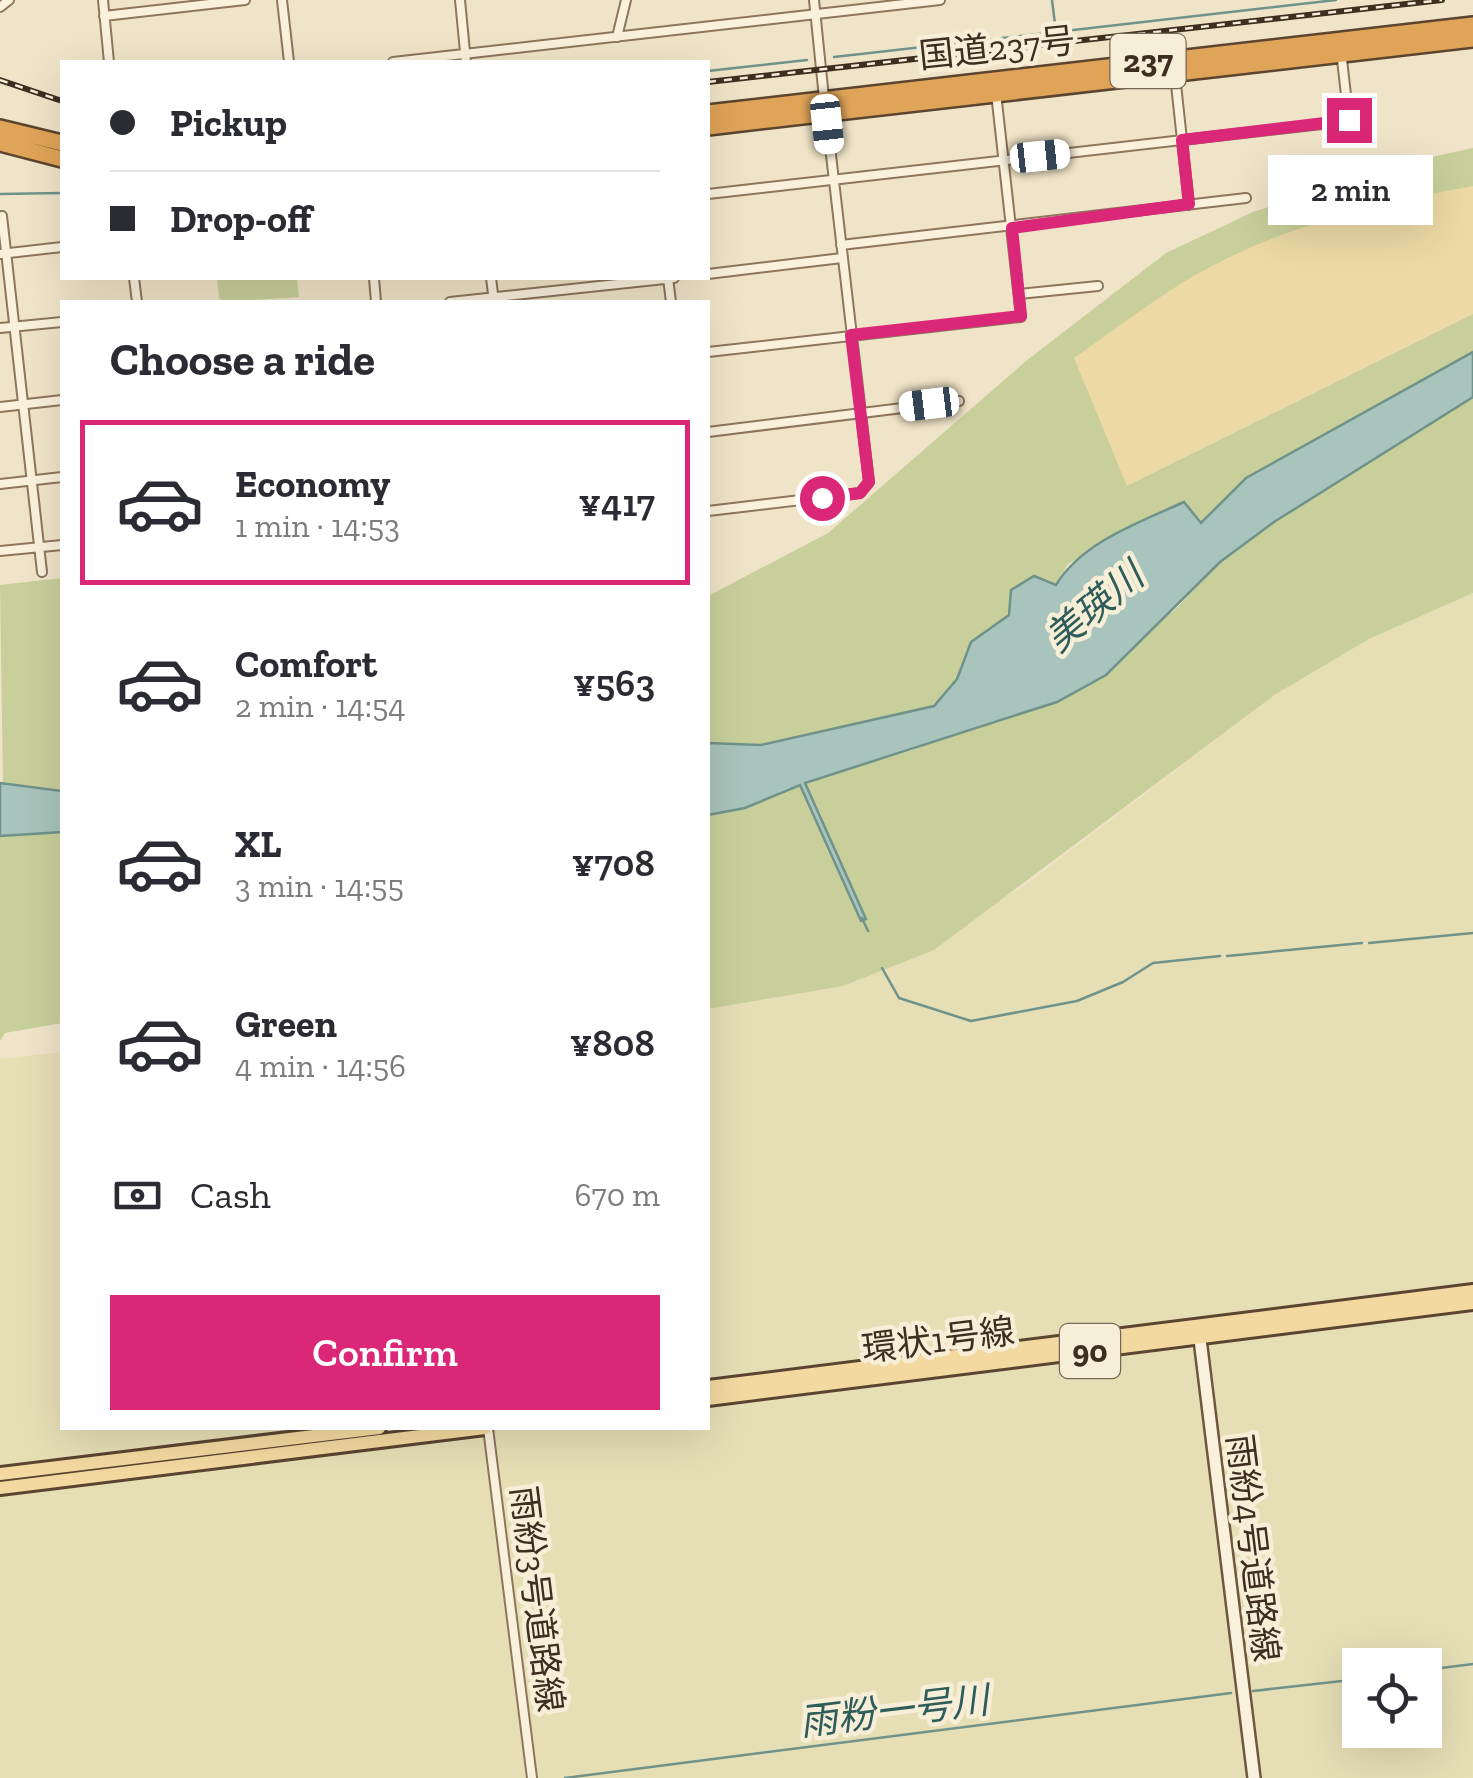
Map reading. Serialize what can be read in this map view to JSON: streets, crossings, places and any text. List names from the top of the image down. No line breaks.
{"streets":{"highway":["国道237号","237"],"main road":["環状1号線","90"],"street":["雨紛4号道路線","雨紛3号道路線"]},"crossings":[["環状1号線","雨紛4号道路線"]],"water":["美瑛川","雨粉一号川"],"page":{"banner":["Pickup","Drop-off"],"bubble":"2 min","heading":"Choose a ride","list":[{"name":"Economy","note":"1 min · 14:53","value":"¥417"},{"name":"Comfort","note":"2 min · 14:54","value":"¥563"},{"name":"XL","note":"3 min · 14:55","value":"¥708"},{"name":"Green","note":"4 min · 14:56","value":"¥808"}],"pay":["Cash","670 m"],"buttons":"Confirm"}}
